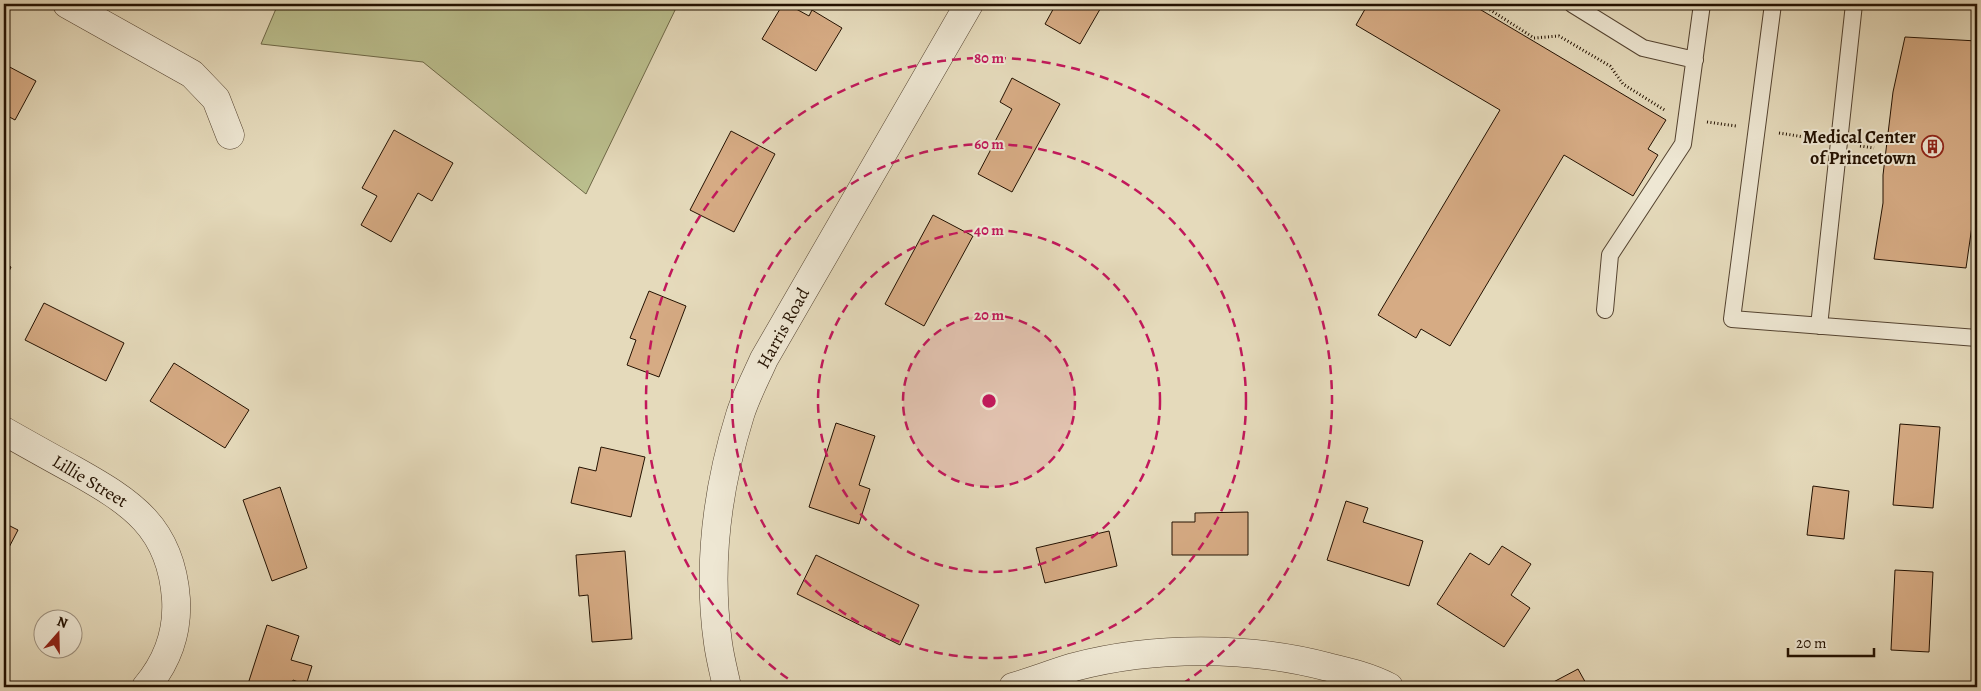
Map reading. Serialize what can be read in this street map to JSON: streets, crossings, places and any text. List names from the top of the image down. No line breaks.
{"streets":{"street":["Harris Road","Lillie Street"]},"places":{"building":["Medical Center of Princetown"]},"scale_bar":"20 m","north":"top","rings":["80 m","60 m","40 m","20 m"]}
